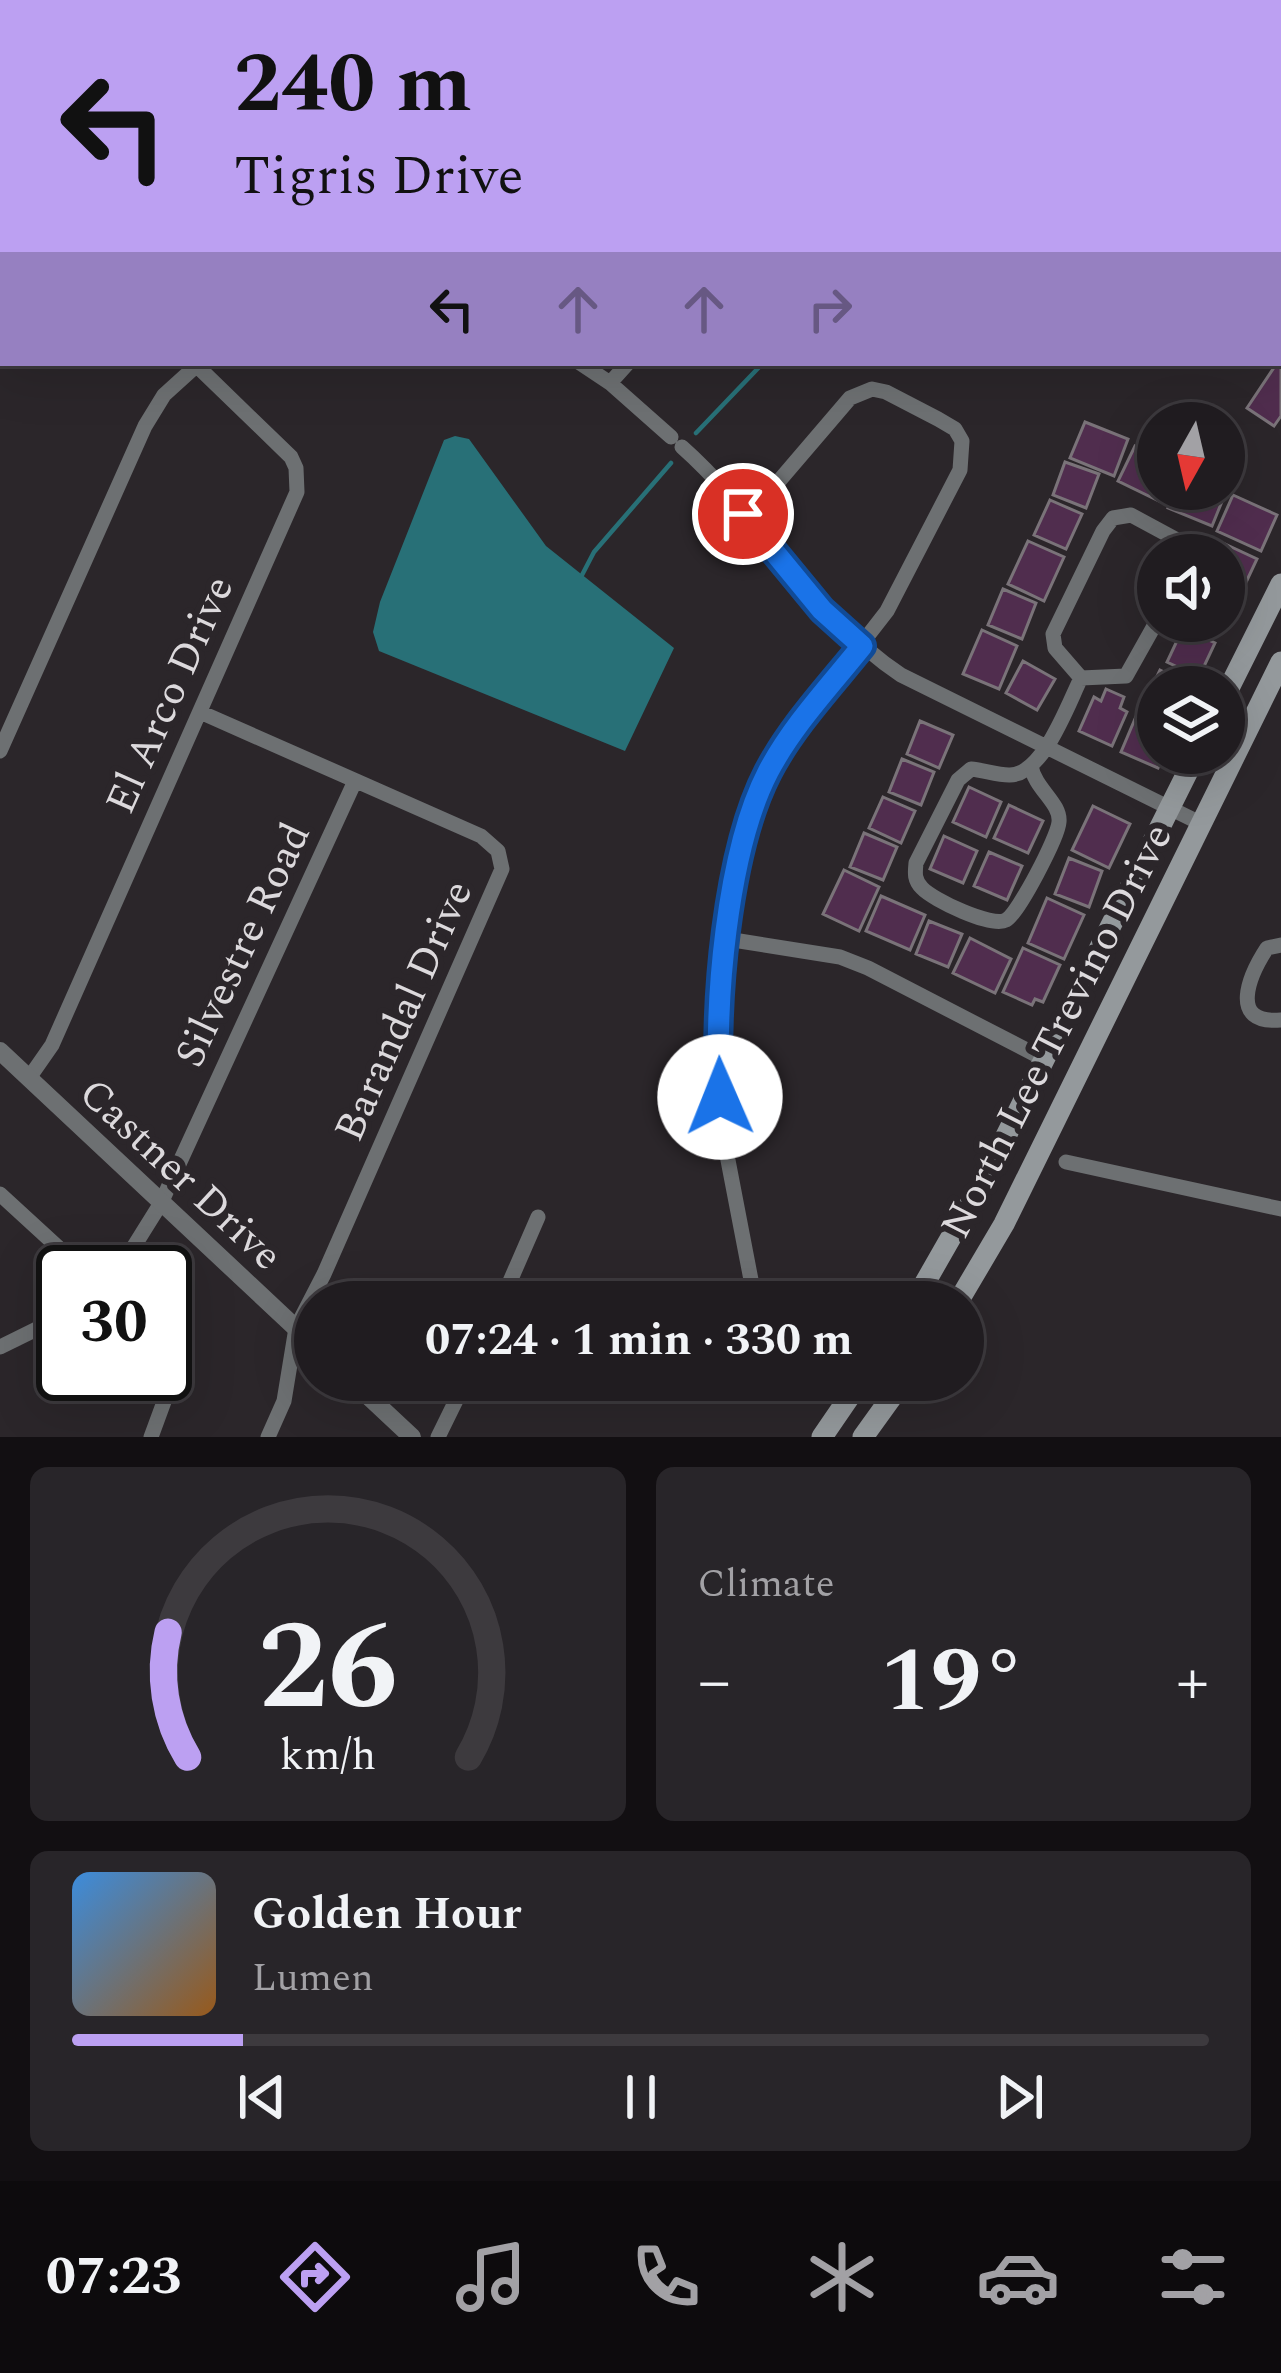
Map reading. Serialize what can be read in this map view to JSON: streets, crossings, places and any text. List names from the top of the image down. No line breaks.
{"streets":{"main road":["North Lee Trevino Drive"],"street":["El Arco Drive","Silvestre Road","Barandal Drive","Castner Drive"]},"crossings":[["El Arco Drive","Barandal Drive"],["El Arco Drive","Castner Drive"],["Silvestre Road","Barandal Drive"],["Silvestre Road","Castner Drive"]],"north":"bottom","page":{"turn":["240 m","Tigris Drive"],"limit":"30","trip":"07:24 · 1 min · 330 m","tile":"Climate","heat":["−","19°","+"],"song":["Golden Hour","Lumen"],"tabs":"07:23","gauge":["26","km/h"]}}
